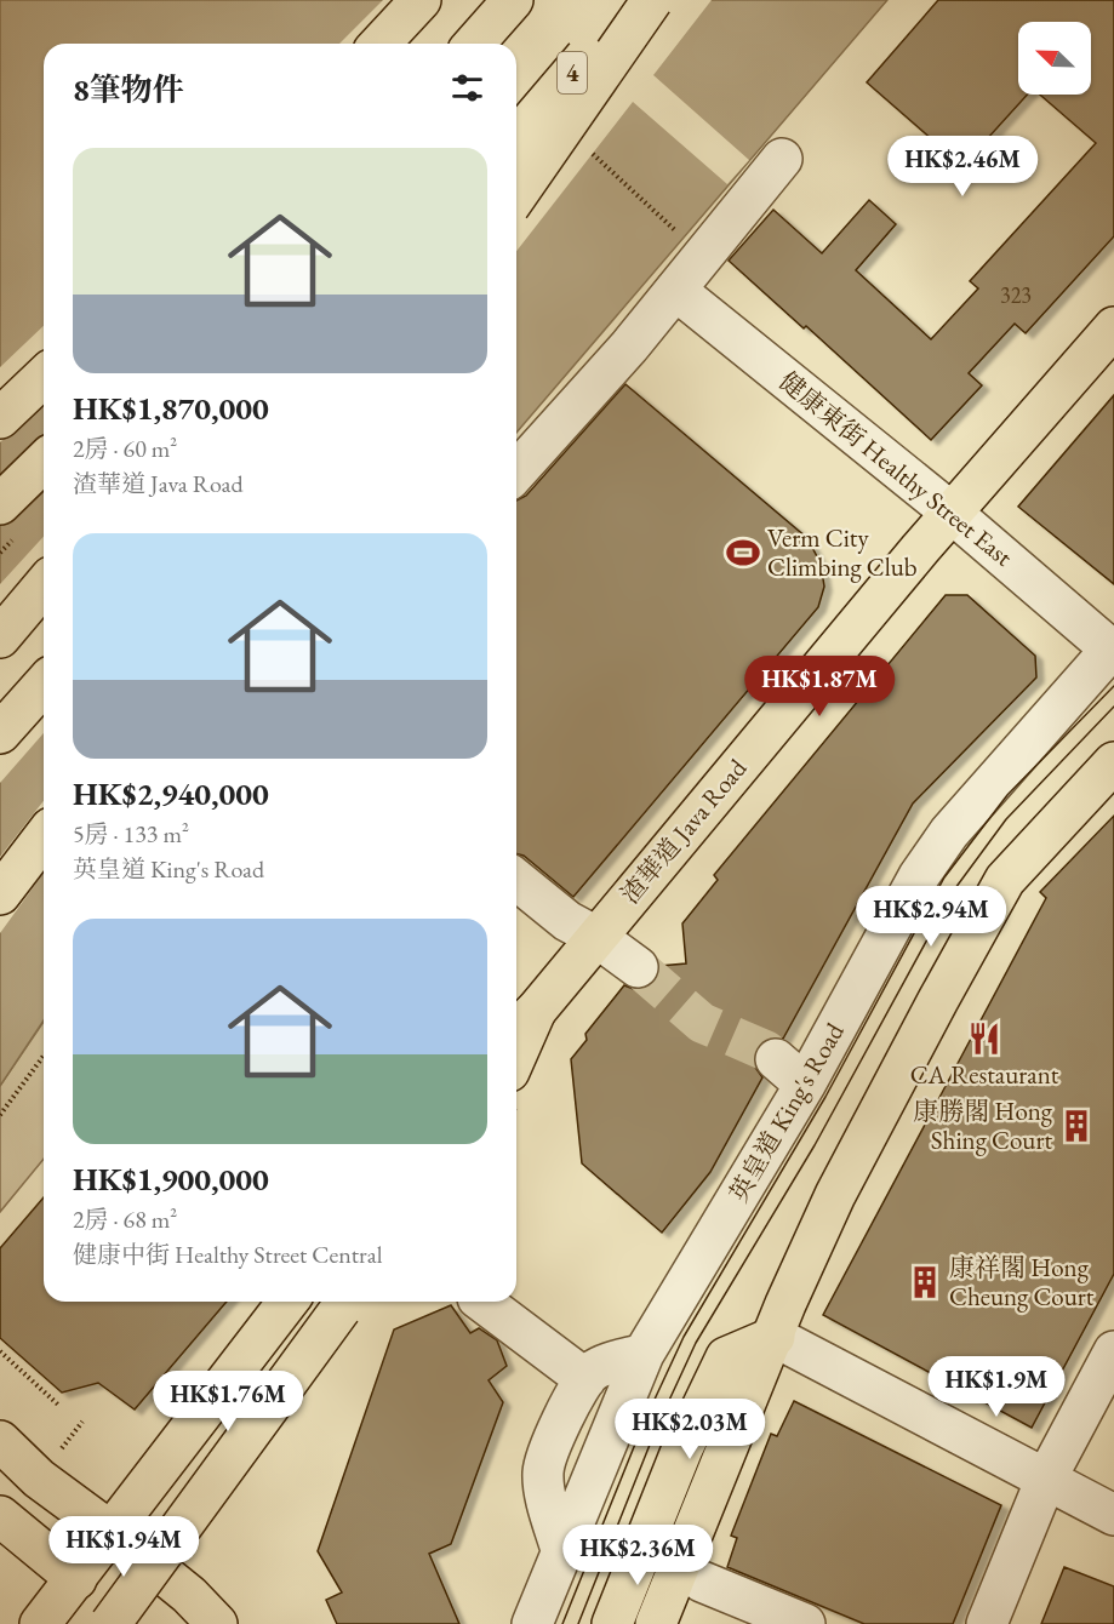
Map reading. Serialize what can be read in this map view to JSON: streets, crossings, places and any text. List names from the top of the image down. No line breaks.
{"streets":{"main road":["4","渣華道 Java Road"],"street":["健康東街 Healthy Street East","英皇道 King's Road"]},"crossings":[["健康東街 Healthy Street East","渣華道 Java Road"],["健康東街 Healthy Street East","英皇道 King's Road"]],"places":{"sports":["Verm City Climbing Club"],"restaurant":["CA Restaurant"],"building":["康勝閣 Hong Shing Court","康祥閣 Hong Cheung Court"]},"house_numbers":["323"],"north":"top left","page":{"heading":"8筆物件","list":[{"name":"HK$1,870,000","note":"2房 · 60 m² · 渣華道 Java Road"},{"name":"HK$2,940,000","note":"5房 · 133 m² · 英皇道 King's Road"},{"name":"HK$1,900,000","note":"2房 · 68 m² · 健康中街 Healthy Street Central"}],"price":["HK$2.46M","HK$1.87M","HK$2.94M","HK$1.9M","HK$1.76M","HK$2.03M","HK$1.94M","HK$2.36M"]}}
